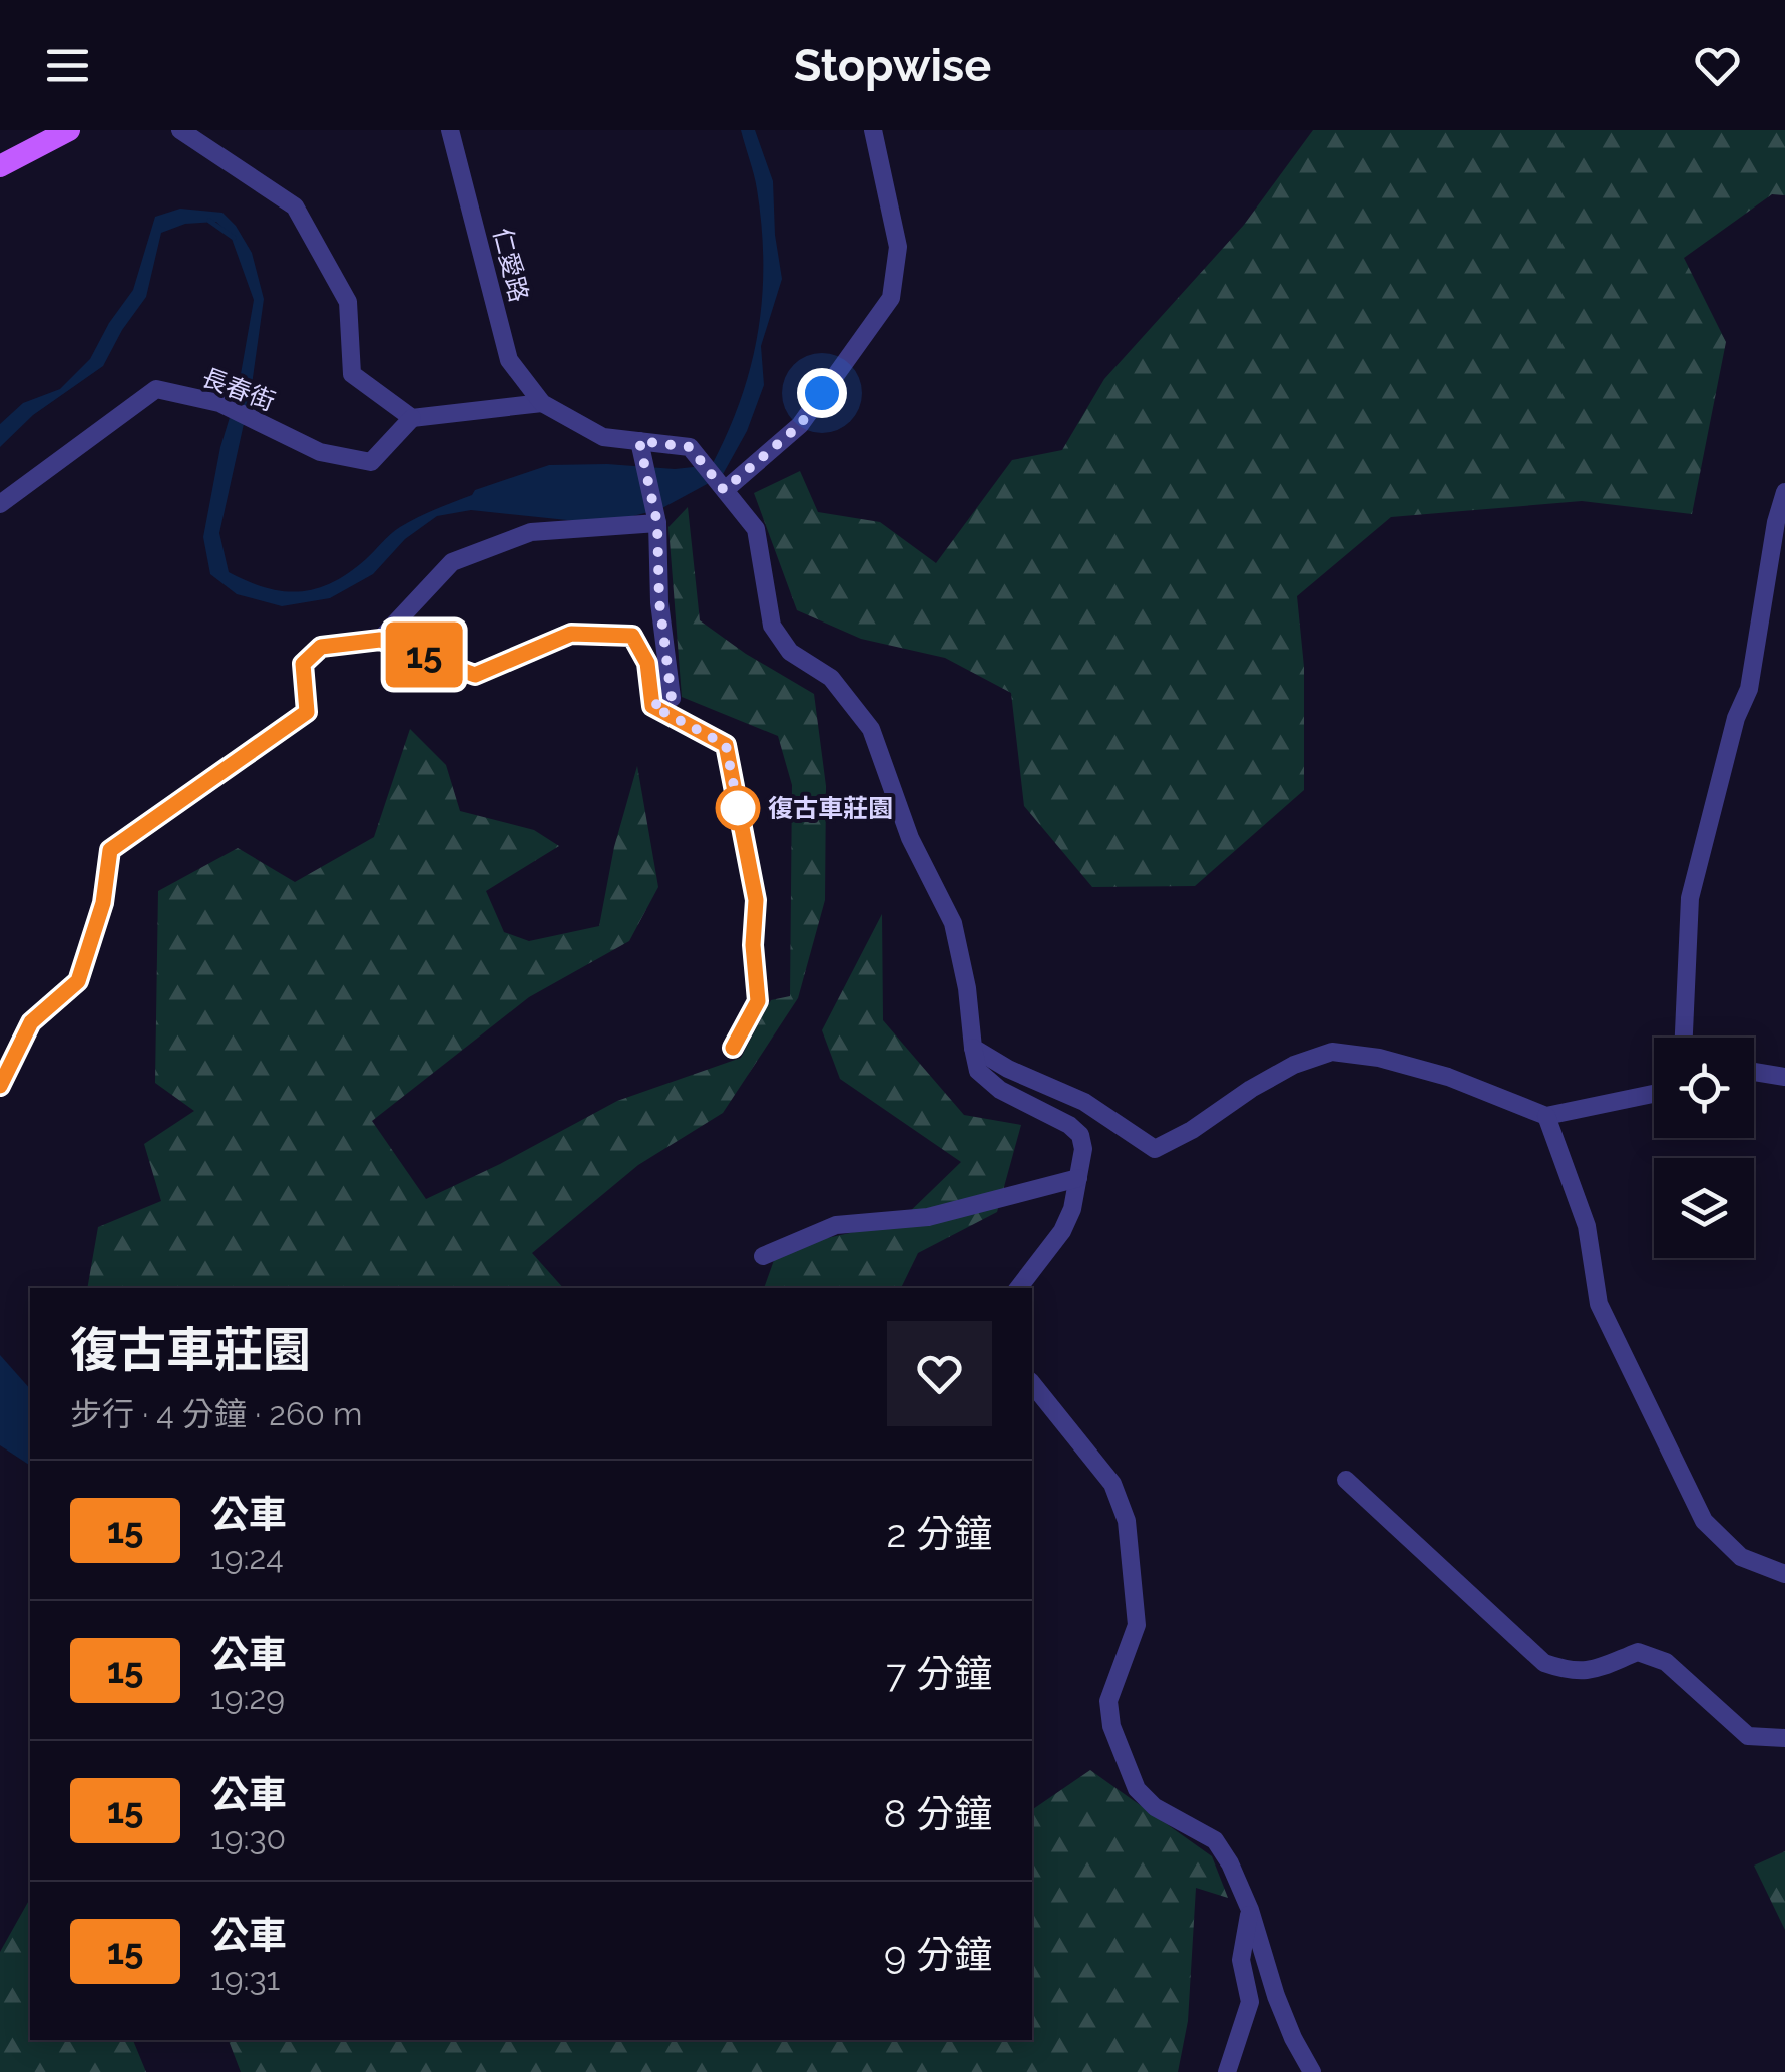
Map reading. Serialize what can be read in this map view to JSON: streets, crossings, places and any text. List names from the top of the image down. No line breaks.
{"streets":{"street":["仁愛路","長春街"]},"places":["復古車莊園"],"lines":["bus line 15"],"page":{"header":"Stopwise","on_map":"15","heading":["復古車莊園","步行 · 4 分鐘 · 260 m"],"list":[{"mark":"15","name":"公車","note":"19:24","value":"2 分鐘"},{"mark":"15","name":"公車","note":"19:29","value":"7 分鐘"},{"mark":"15","name":"公車","note":"19:30","value":"8 分鐘"},{"mark":"15","name":"公車","note":"19:31","value":"9 分鐘"}]}}
